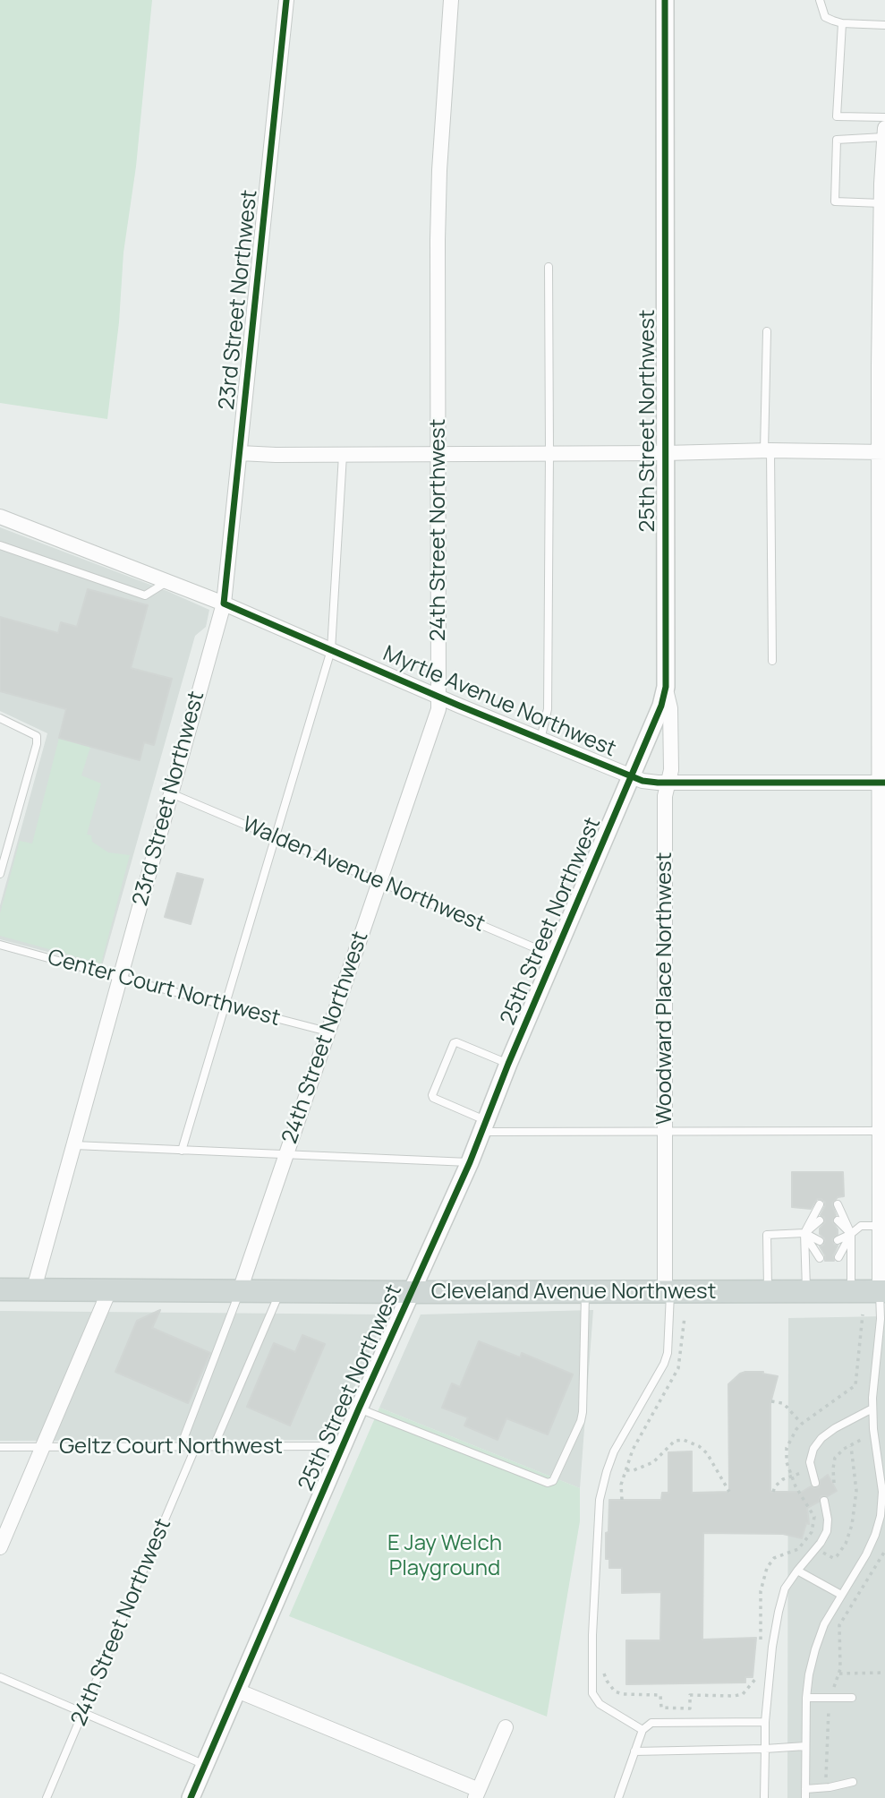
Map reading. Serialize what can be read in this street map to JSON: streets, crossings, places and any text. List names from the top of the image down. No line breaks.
{"streets":{"main road":["Cleveland Avenue Northwest"],"street":["23rd Street Northwest","25th Street Northwest","24th Street Northwest","Myrtle Avenue Northwest","Woodward Place Northwest"],"lane":["Walden Avenue Northwest","Center Court Northwest","Geltz Court Northwest"]},"crossings":[["23rd Street Northwest","Myrtle Avenue Northwest"],["23rd Street Northwest","Walden Avenue Northwest"],["23rd Street Northwest","Center Court Northwest"],["23rd Street Northwest","Cleveland Avenue Northwest"],["25th Street Northwest","Myrtle Avenue Northwest"],["25th Street Northwest","Walden Avenue Northwest"],["25th Street Northwest","Woodward Place Northwest"],["25th Street Northwest","Cleveland Avenue Northwest"],["25th Street Northwest","Geltz Court Northwest"],["24th Street Northwest","Myrtle Avenue Northwest"],["24th Street Northwest","Walden Avenue Northwest"],["24th Street Northwest","Center Court Northwest"],["24th Street Northwest","Cleveland Avenue Northwest"],["24th Street Northwest","Geltz Court Northwest"],["Myrtle Avenue Northwest","Woodward Place Northwest"],["Woodward Place Northwest","Cleveland Avenue Northwest"]],"parks":["E Jay Welch Playground"]}
